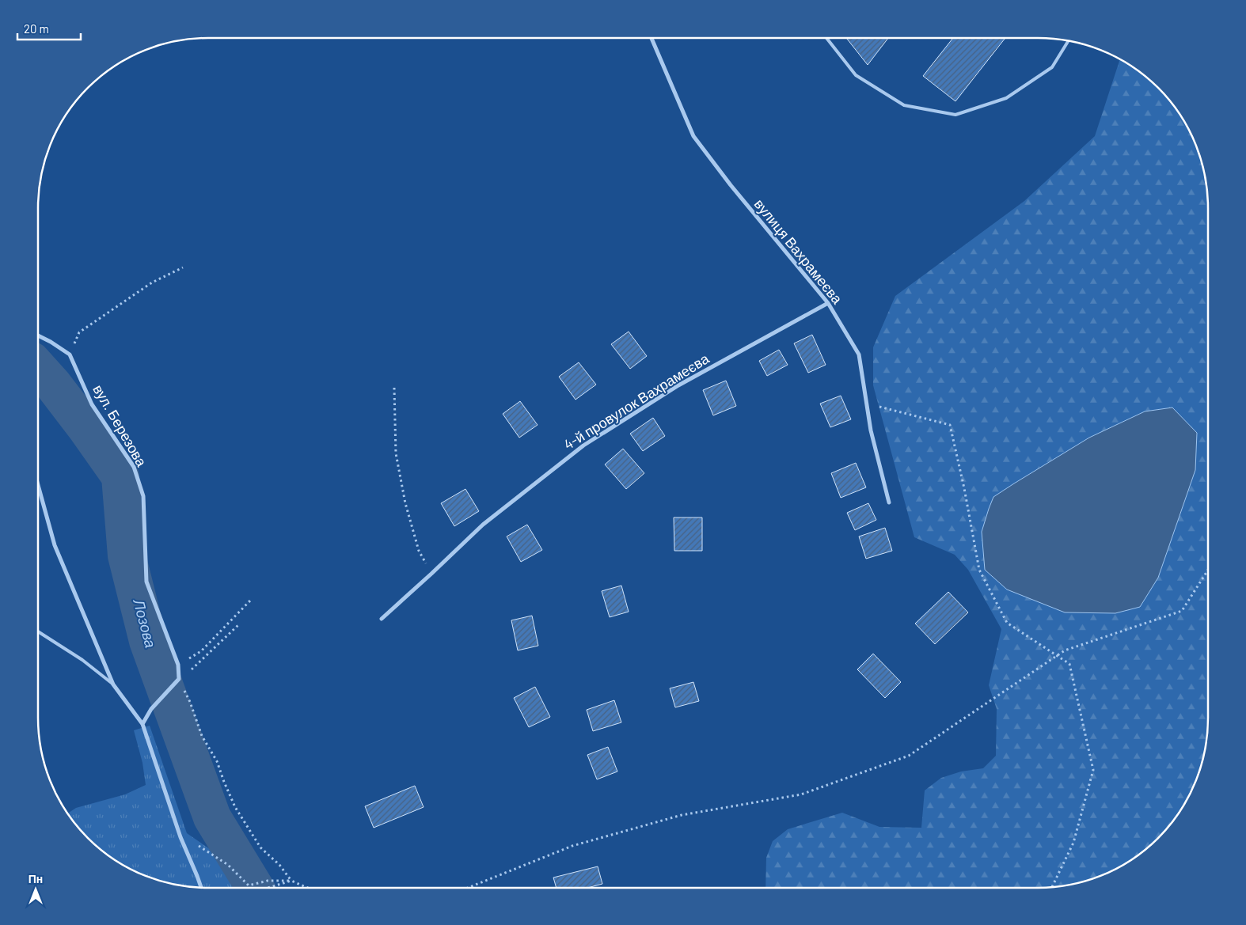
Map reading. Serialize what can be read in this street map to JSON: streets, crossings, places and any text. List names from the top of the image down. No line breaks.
{"streets":{"street":["вулиця Вахрамеєва","4-й провулок Вахрамеєва","вул. Березова"]},"crossings":[["вулиця Вахрамеєва","4-й провулок Вахрамеєва"]],"water":["Лозова"],"scale_bar":"20 m","north":"top"}
